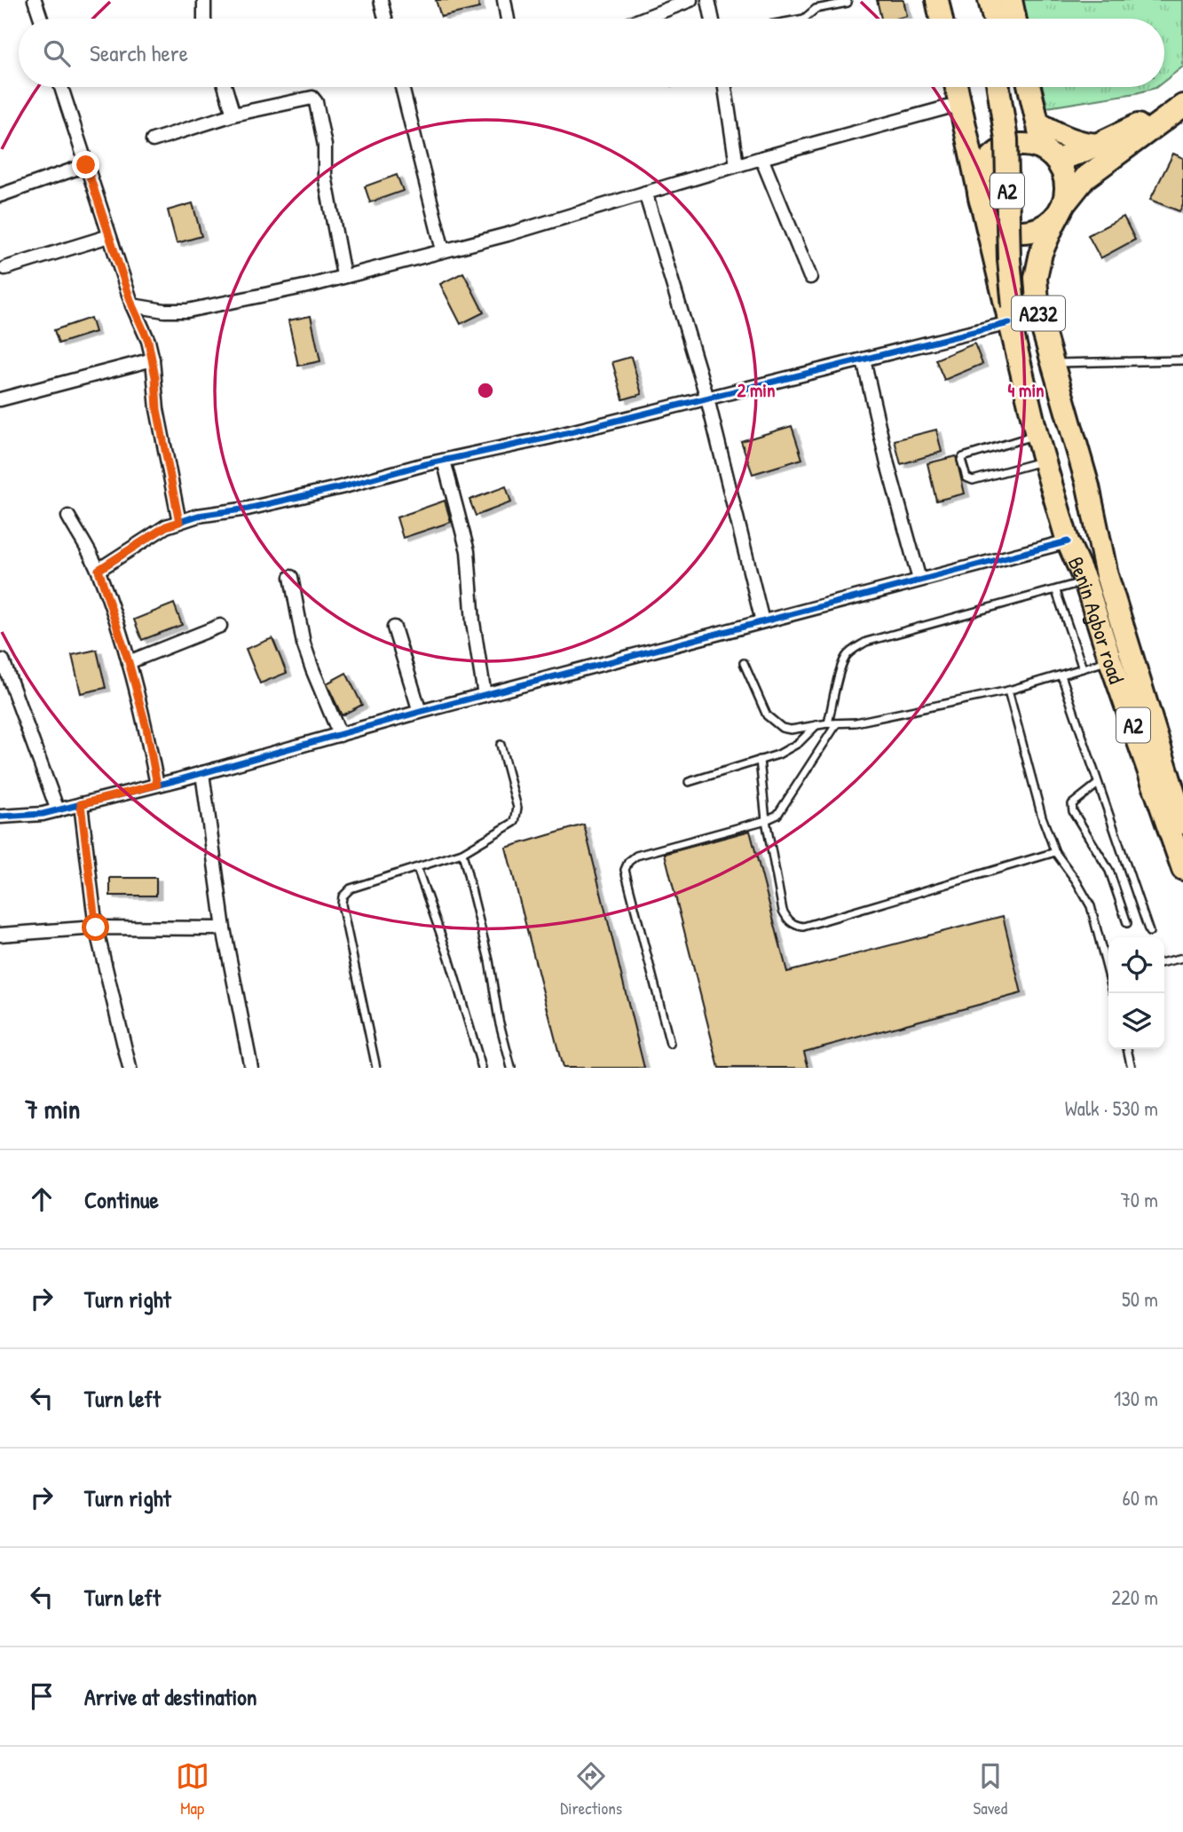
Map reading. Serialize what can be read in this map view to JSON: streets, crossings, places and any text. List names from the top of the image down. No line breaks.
{"streets":{"highway":["A2","A232","Benin Agbor road"]},"crossings":[["A2","Benin Agbor road"]],"page":{"search":"Search here","heading":["7 min","Walk · 530 m"],"list":[["Continue","70 m"],["Turn right","50 m"],["Turn left","130 m"],["Turn right","60 m"],["Turn left","220 m"],"Arrive at destination"],"nav":["Map","Directions","Saved"]},"rings":["2 min","4 min"]}
